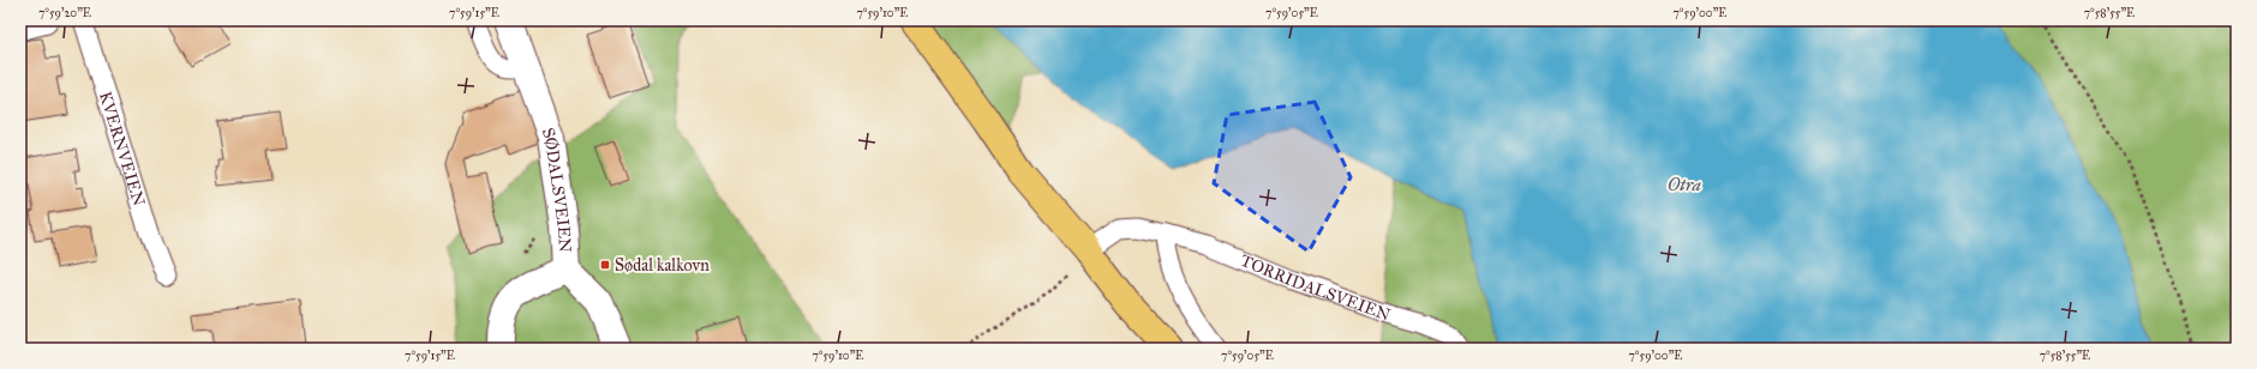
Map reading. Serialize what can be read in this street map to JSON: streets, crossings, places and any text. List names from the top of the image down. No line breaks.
{"streets":{"street":["SØDALSVEIEN"],"lane":["KVERNVEIEN","TORRIDALSVEIEN"]},"water":["Otra"],"places":{"transit":["Sødal kalkovn"]},"coordinates":["7°59'20\"E","7°59'15\"E","7°59'10\"E","7°59'05\"E","7°59'00\"E","7°58'55\"E"]}
